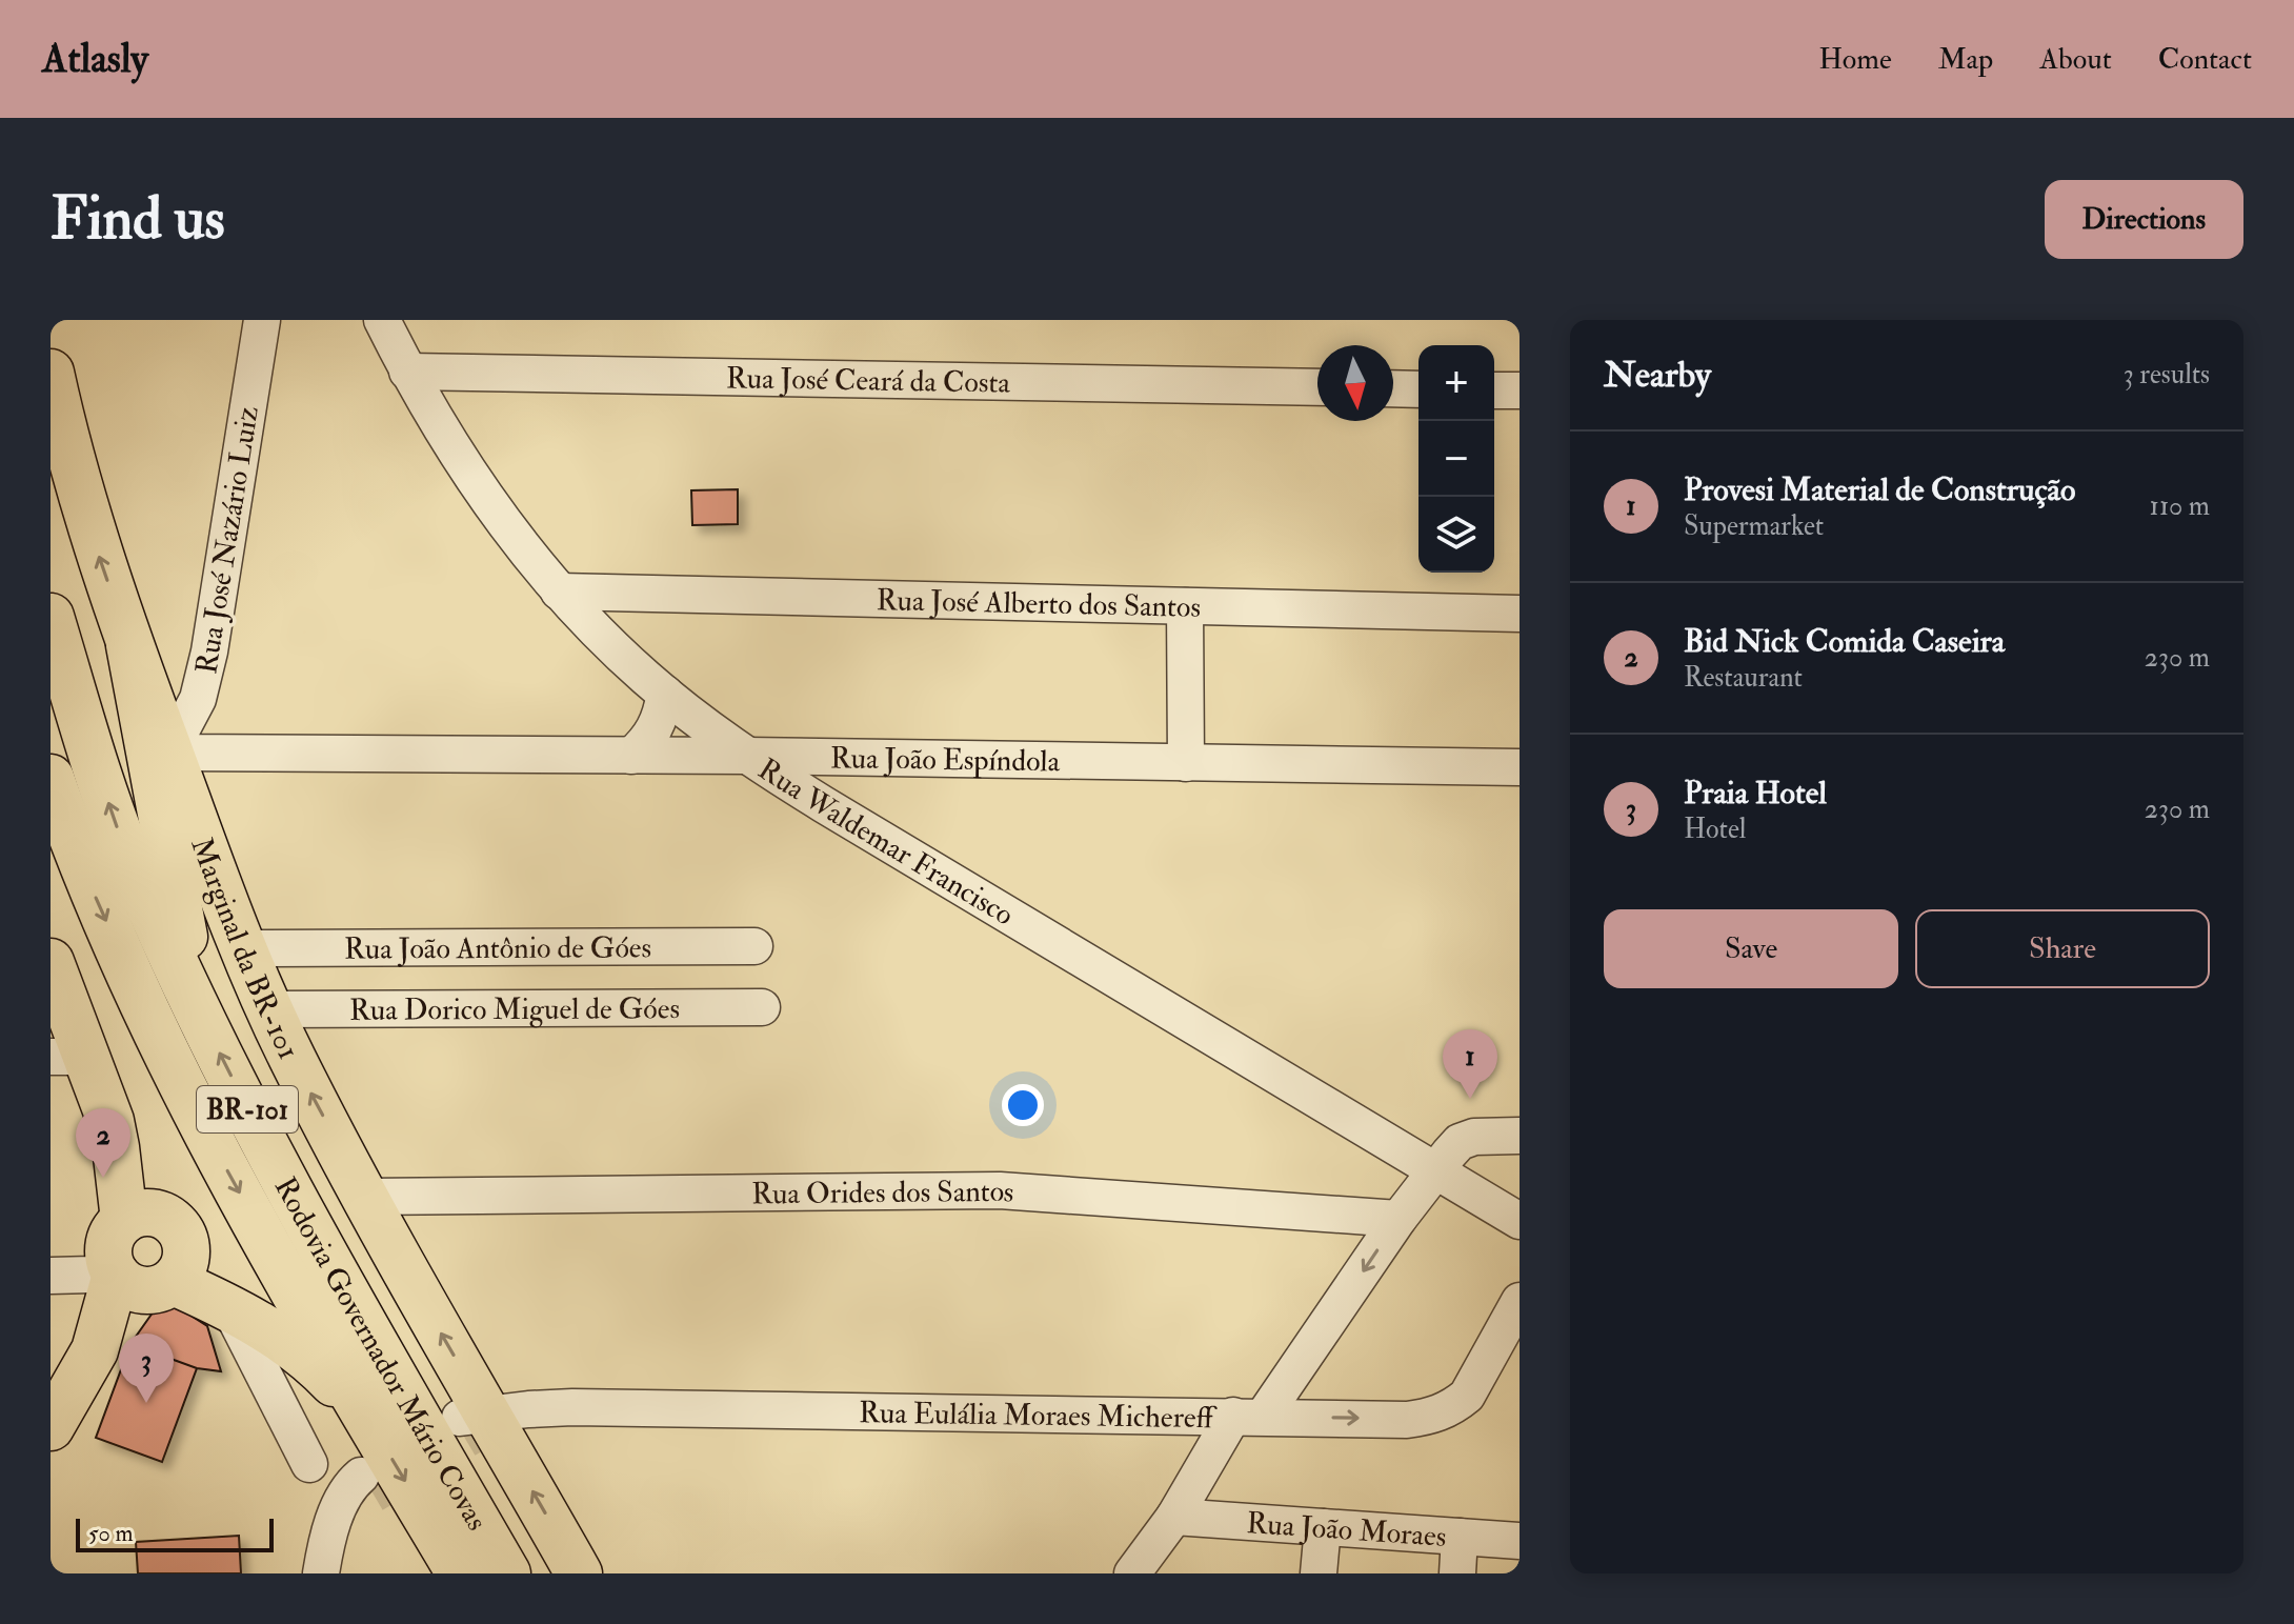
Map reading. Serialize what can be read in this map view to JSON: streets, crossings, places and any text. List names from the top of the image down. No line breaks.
{"streets":{"main road":["Marginal da BR-101","BR-101","Rodovia Governador Mário Covas"],"street":["Rua José Ceará da Costa","Rua José Nazário Luiz","Rua José Alberto dos Santos","Rua João Espíndola","Rua Waldemar Francisco","Rua João Antônio de Góes","Rua Dorico Miguel de Góes","Rua Orides dos Santos","Rua Eulália Moraes Michereff","Rua João Moraes"]},"crossings":[["Rua José Ceará da Costa","Rua Waldemar Francisco"],["Rua José Nazário Luiz","Rua João Espíndola"],["Rua José Nazário Luiz","Marginal da BR-101"],["Rua José Alberto dos Santos","Rua Waldemar Francisco"],["Rua João Espíndola","Rua Waldemar Francisco"],["Rua João Espíndola","Marginal da BR-101"],["Marginal da BR-101","Rua João Antônio de Góes"],["Marginal da BR-101","Rua Dorico Miguel de Góes"],["Marginal da BR-101","Rua Orides dos Santos"],["Marginal da BR-101","Rua Eulália Moraes Michereff"]],"one_way":["Marginal da BR-101"],"scale_bar":"50 m","north":"bottom","page":{"header":"Atlasly","nav":["Home","Map","About","Contact"],"buttons":["Directions",["Save","Share"]],"title":"Find us","heading":["Nearby","3 results"],"map_buttons":["+","−"],"list":[{"mark":"1","name":"Provesi Material de Construção","note":"Supermarket","value":"110 m"},{"mark":"2","name":"Bid Nick Comida Caseira","note":"Restaurant","value":"230 m"},{"mark":"3","name":"Praia Hotel","note":"Hotel","value":"230 m"}],"pins":["1","2","3"],"scale":"50 m"}}
